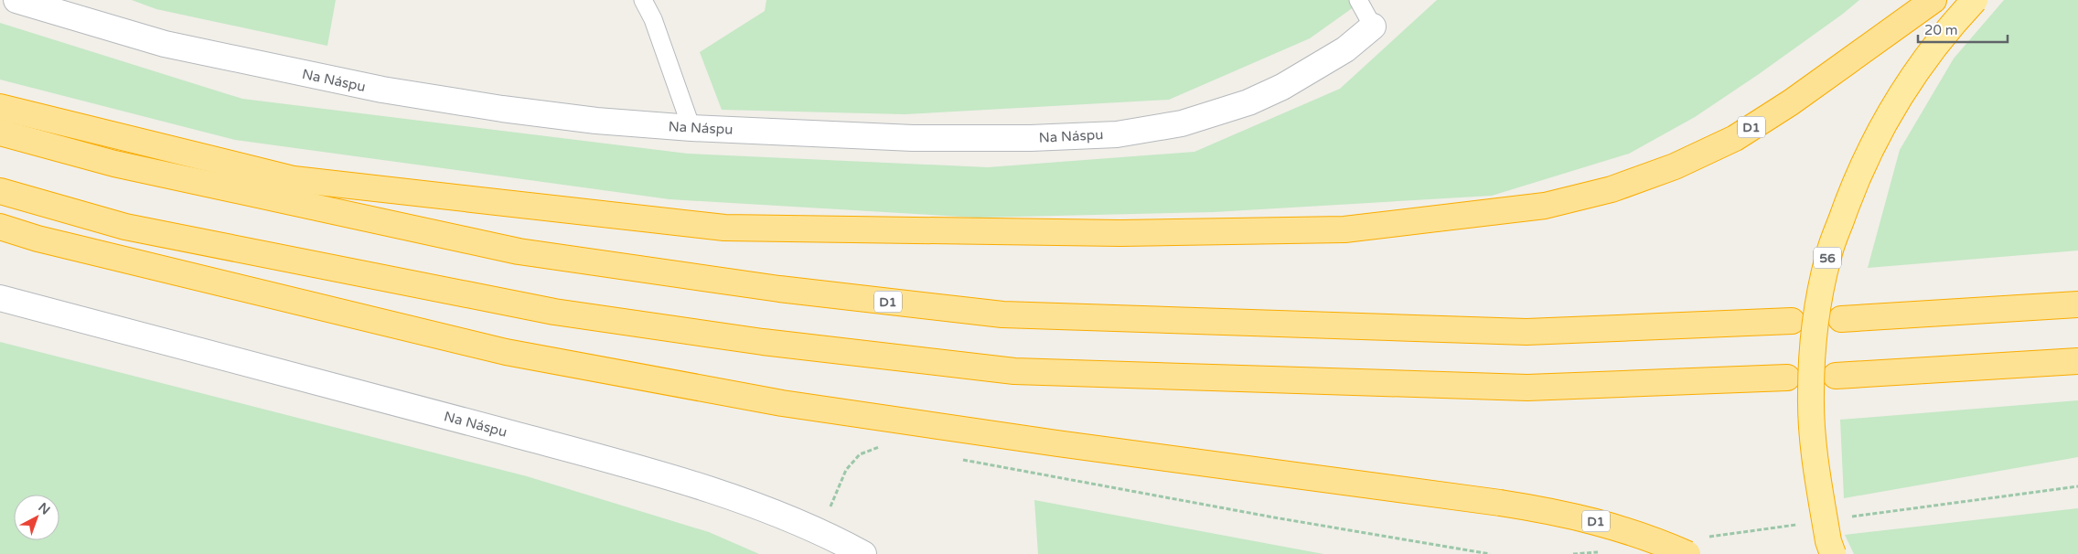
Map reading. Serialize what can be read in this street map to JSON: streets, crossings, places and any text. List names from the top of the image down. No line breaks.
{"streets":{"highway":["D1","56"],"street":["Na Náspu"]},"scale_bar":"20 m","north":"top right"}
